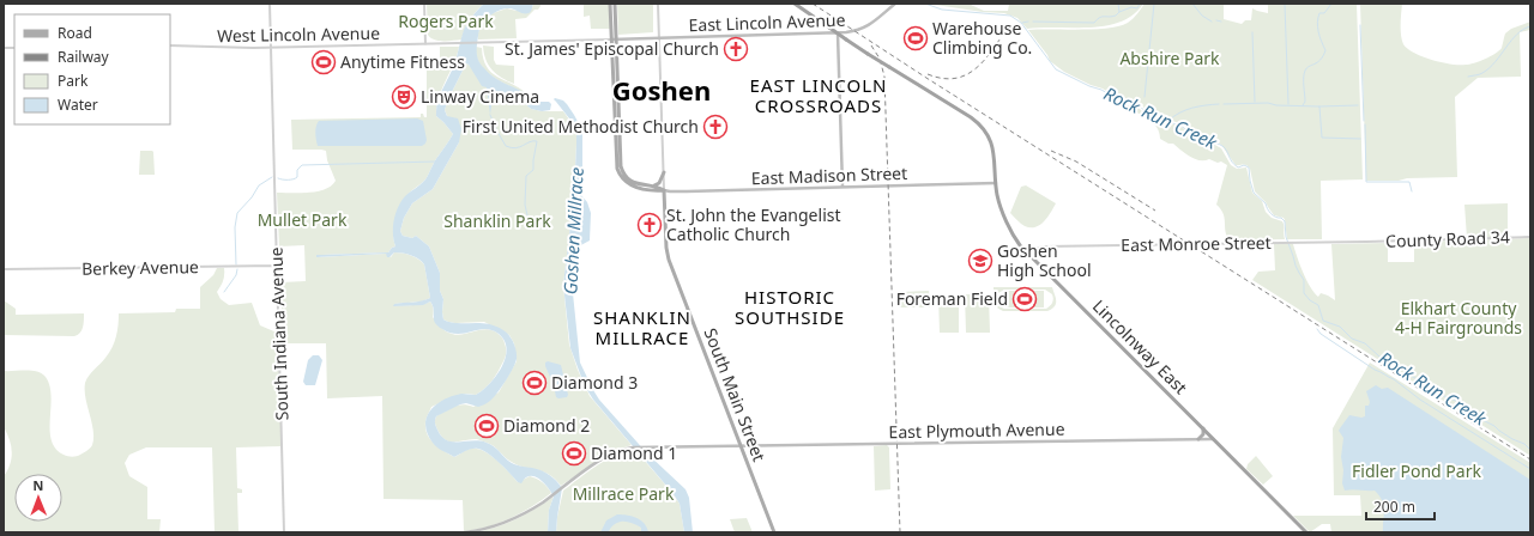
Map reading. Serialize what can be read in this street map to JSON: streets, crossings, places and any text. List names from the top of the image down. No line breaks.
{"streets":{"highway":["Lincolnway East"],"main road":["East Lincoln Avenue","West Lincoln Avenue","East Madison Street","South Main Street","East Plymouth Avenue"],"street":["County Road 34","East Monroe Street","Berkey Avenue","South Indiana Avenue"]},"crossings":[["East Lincoln Avenue","West Lincoln Avenue"],["East Lincoln Avenue","South Main Street"],["West Lincoln Avenue","South Indiana Avenue"],["West Lincoln Avenue","South Main Street"],["East Madison Street","Lincolnway East"],["East Madison Street","South Main Street"],["County Road 34","East Monroe Street"],["East Monroe Street","Lincolnway East"],["Berkey Avenue","South Indiana Avenue"],["Lincolnway East","East Plymouth Avenue"],["South Main Street","East Plymouth Avenue"]],"districts":["EAST LINCOLN CROSSROADS","Goshen","HISTORIC SOUTHSIDE","SHANKLIN MILLRACE"],"water":["Rock Run Creek","Goshen Millrace"],"parks":["Rogers Park","Abshire Park","Mullet Park","Shanklin Park","Elkhart County 4-H Fairgrounds","Fidler Pond Park","Millrace Park"],"places":{"sports":["Warehouse Climbing Co.","Anytime Fitness","Foreman Field","Diamond 3","Diamond 2","Diamond 1"],"church":["St. James' Episcopal Church","First United Methodist Church","St. John the Evangelist Catholic Church"],"theatre":["Linway Cinema"],"school or university":["Goshen High School"]},"legend":["Road","Railway","Park","Water"],"scale_bar":"200 m","north":"top"}
